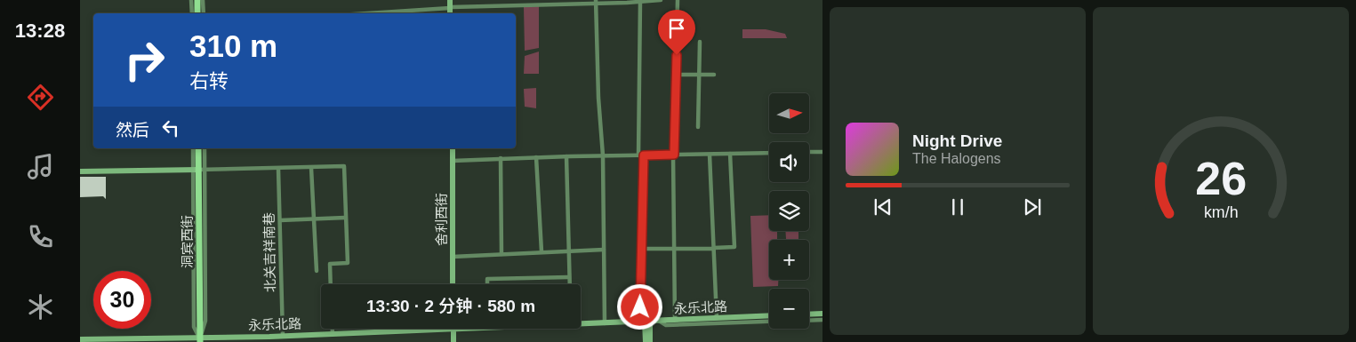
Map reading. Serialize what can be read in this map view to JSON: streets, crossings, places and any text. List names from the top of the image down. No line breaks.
{"streets":{"main road":["舍利西街","洞宾西街","永乐北路"],"street":["北关吉祥南巷"]},"crossings":[["洞宾西街","永乐北路"],["北关吉祥南巷","永乐北路"]],"north":"right","page":{"tabs":"13:28","turn":["310 m","右转"],"map_buttons":["+","−"],"then":"然后","song":["Night Drive","The Halogens"],"limit":"30","trip":"13:30 · 2 分钟 · 580 m","gauge":["26","km/h"]}}
